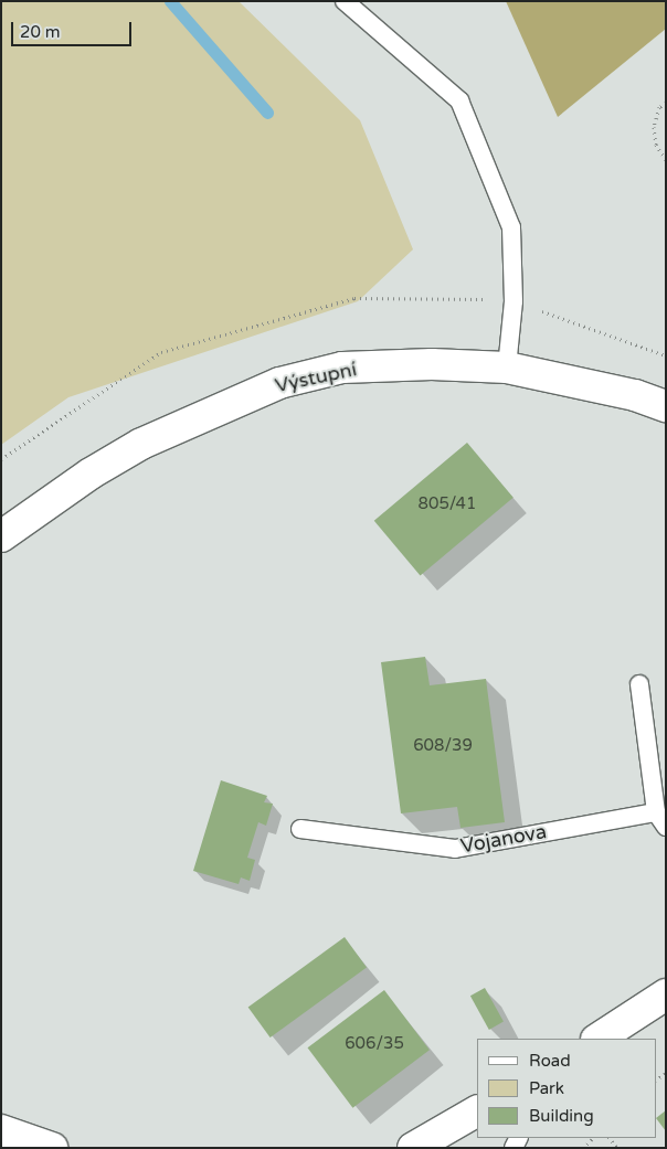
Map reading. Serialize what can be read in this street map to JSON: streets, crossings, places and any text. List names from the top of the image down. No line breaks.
{"streets":{"street":["Výstupní"],"lane":["Vojanova"]},"house_numbers":["805/41","608/39","606/35"],"legend":["Road","Park","Building"],"scale_bar":"20 m"}
